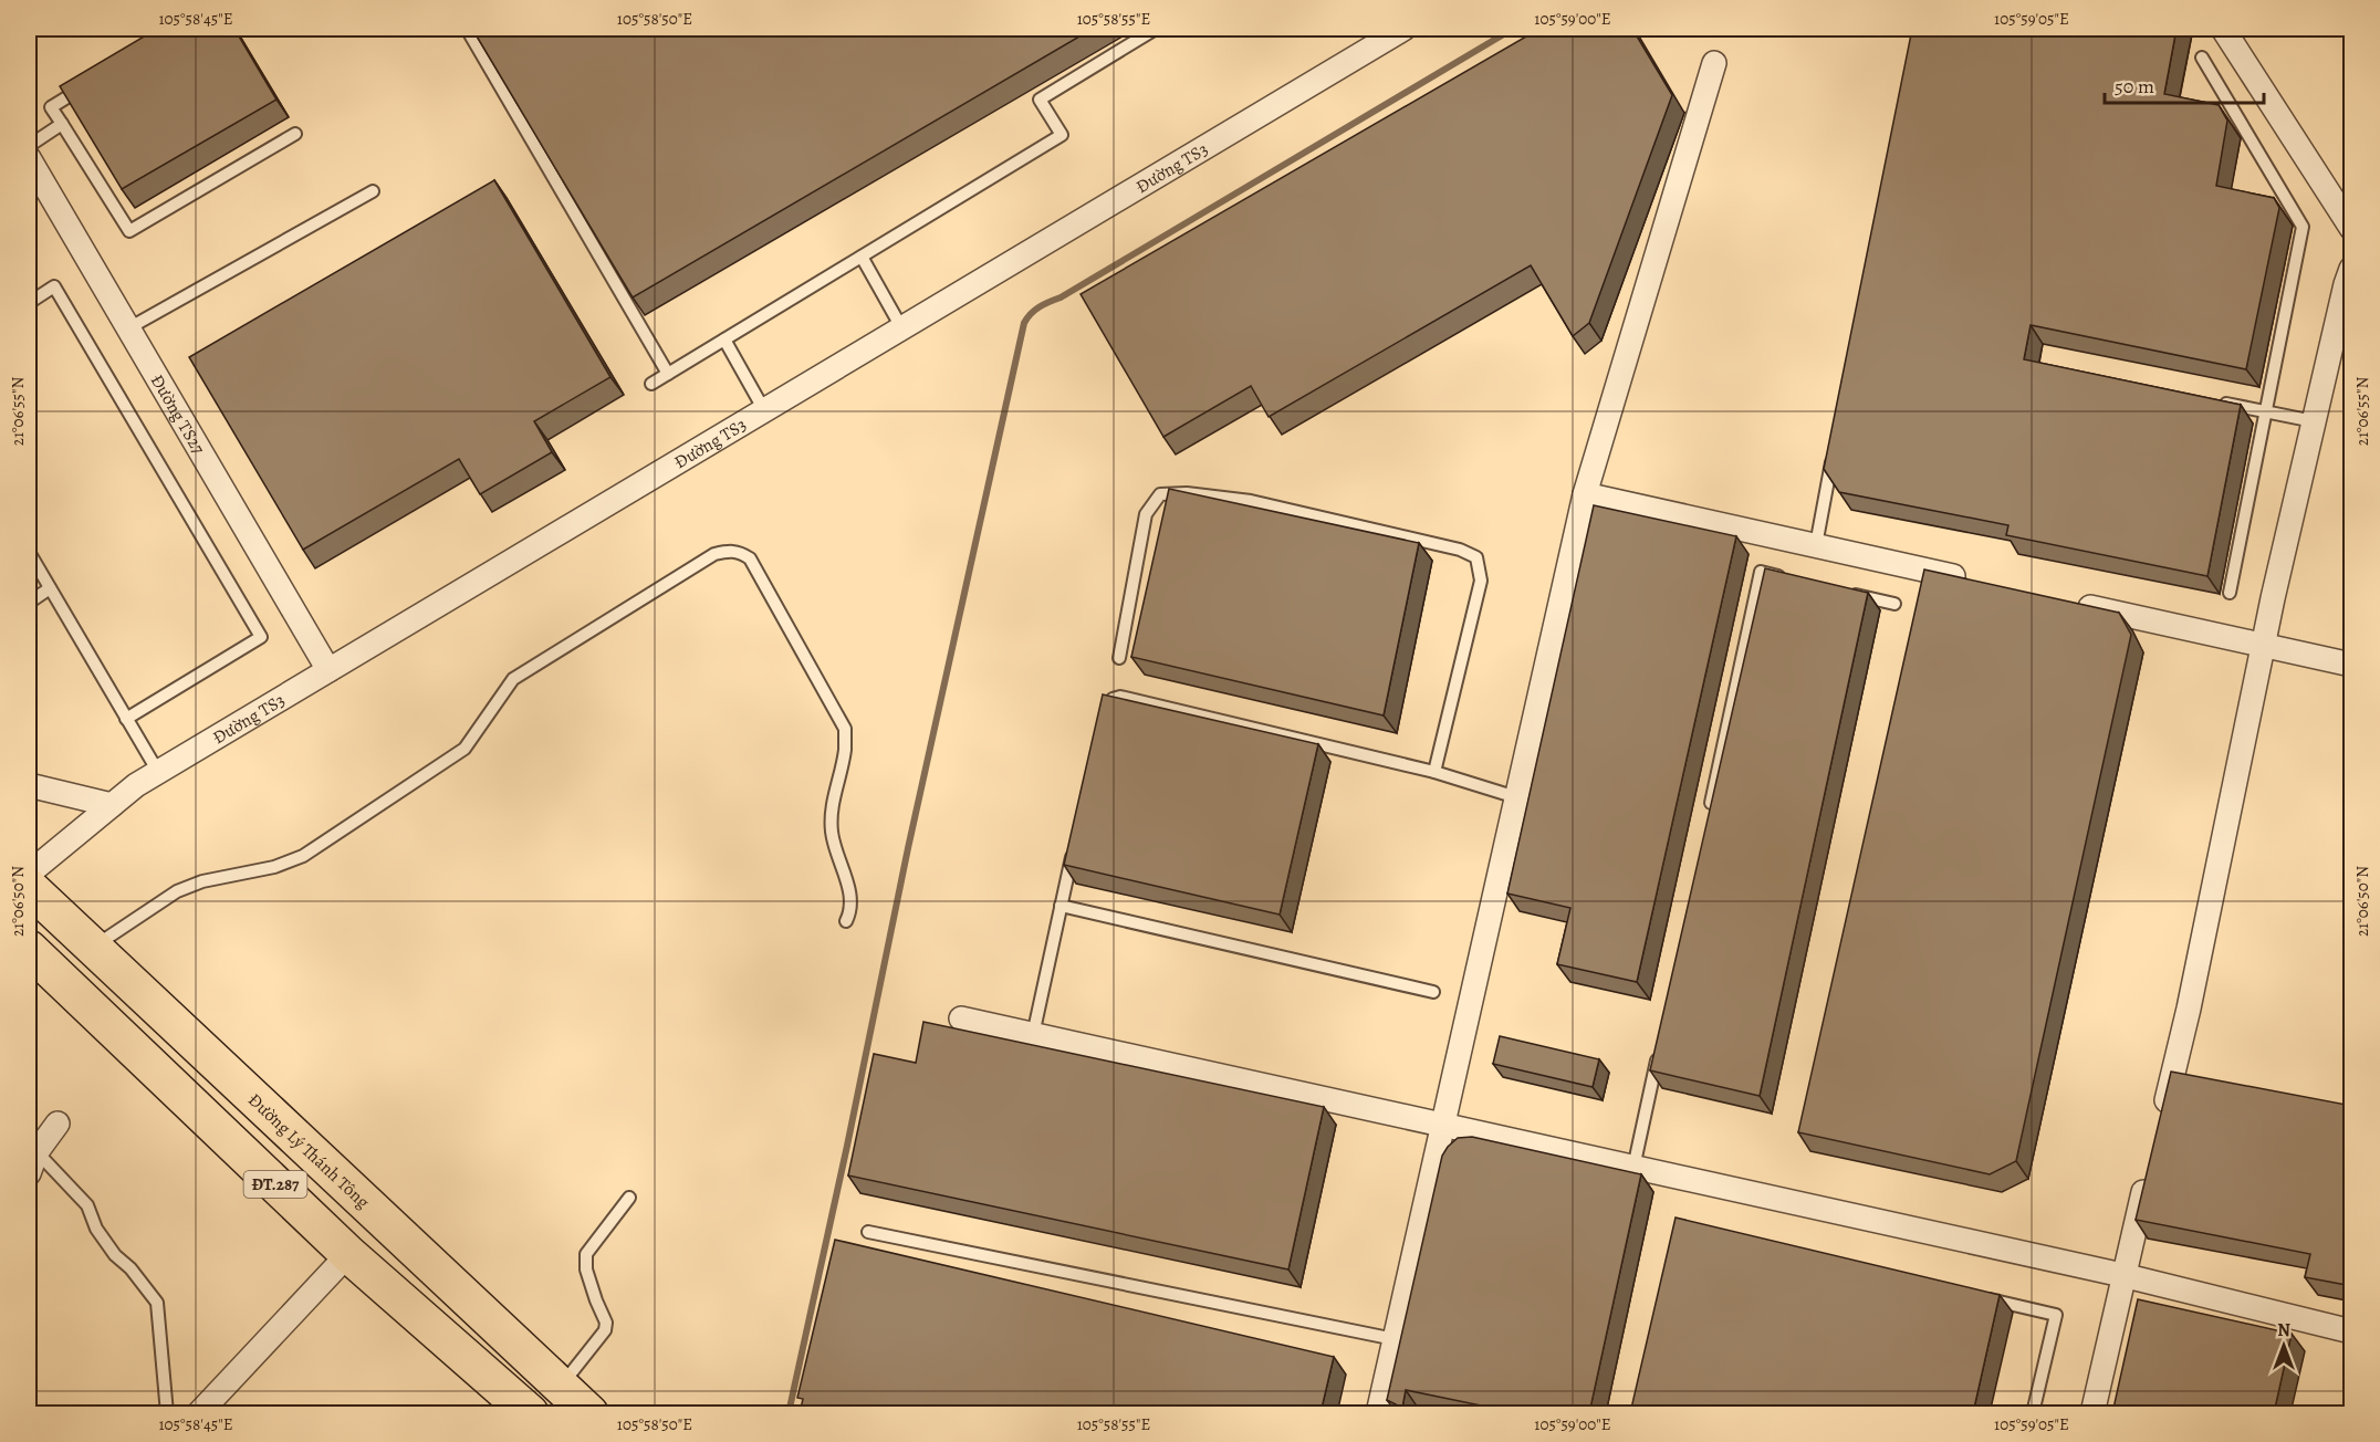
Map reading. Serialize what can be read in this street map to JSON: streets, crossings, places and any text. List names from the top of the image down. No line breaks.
{"streets":{"main road":["Đường Lý Thánh Tông","ĐT.287"],"street":["Đường TS3","Đường TS27"]},"crossings":[["Đường TS3","Đường TS27"]],"scale_bar":"50 m","north":"top","coordinates":["105°58'45\"E","105°58'50\"E","105°58'55\"E","105°59'00\"E","105°59'05\"E","21°06'55\"N","21°06'50\"N"]}
